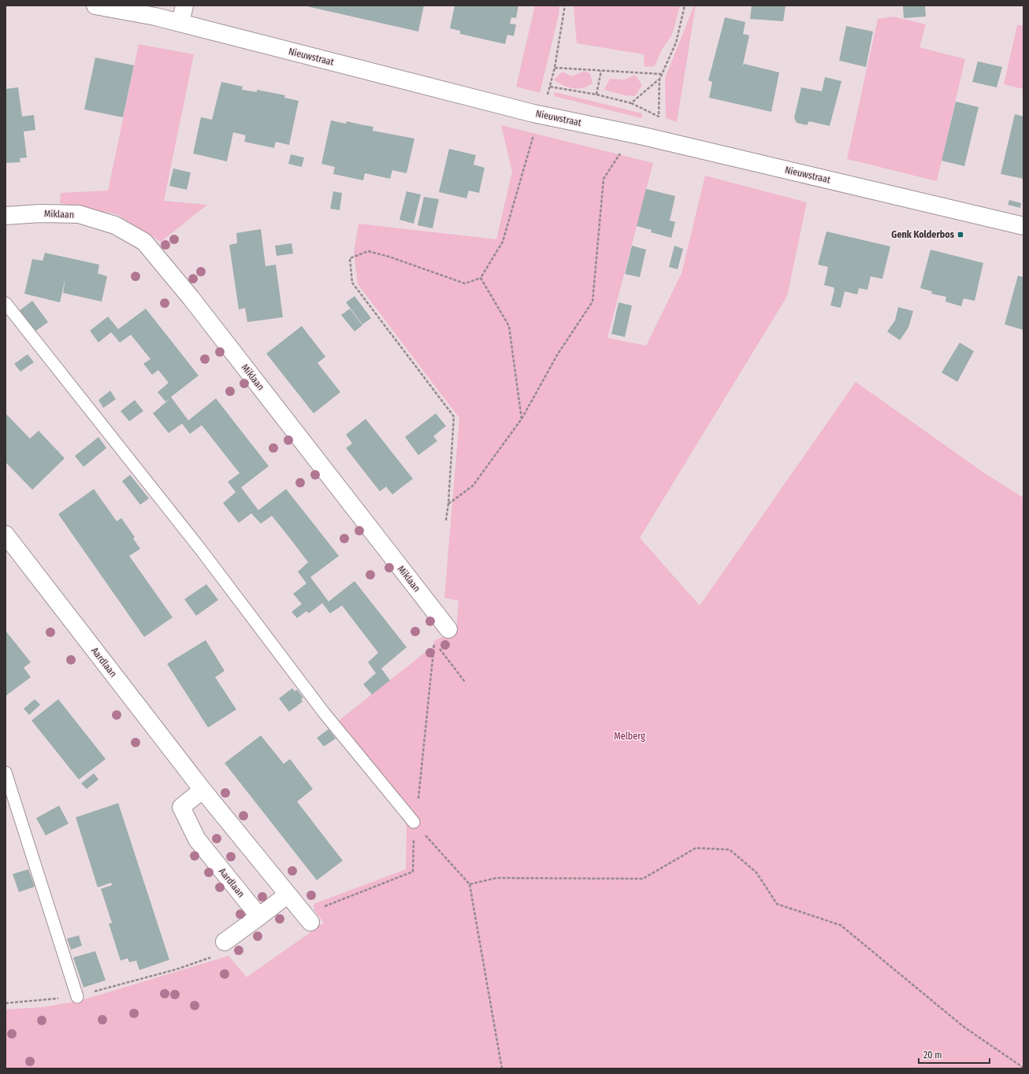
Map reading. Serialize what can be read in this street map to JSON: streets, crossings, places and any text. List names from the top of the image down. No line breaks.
{"streets":{"street":["Nieuwstraat","Miklaan","Aardlaan"]},"parks":["Melberg"],"places":{"transit":["Genk Kolderbos"]},"scale_bar":"20 m"}
